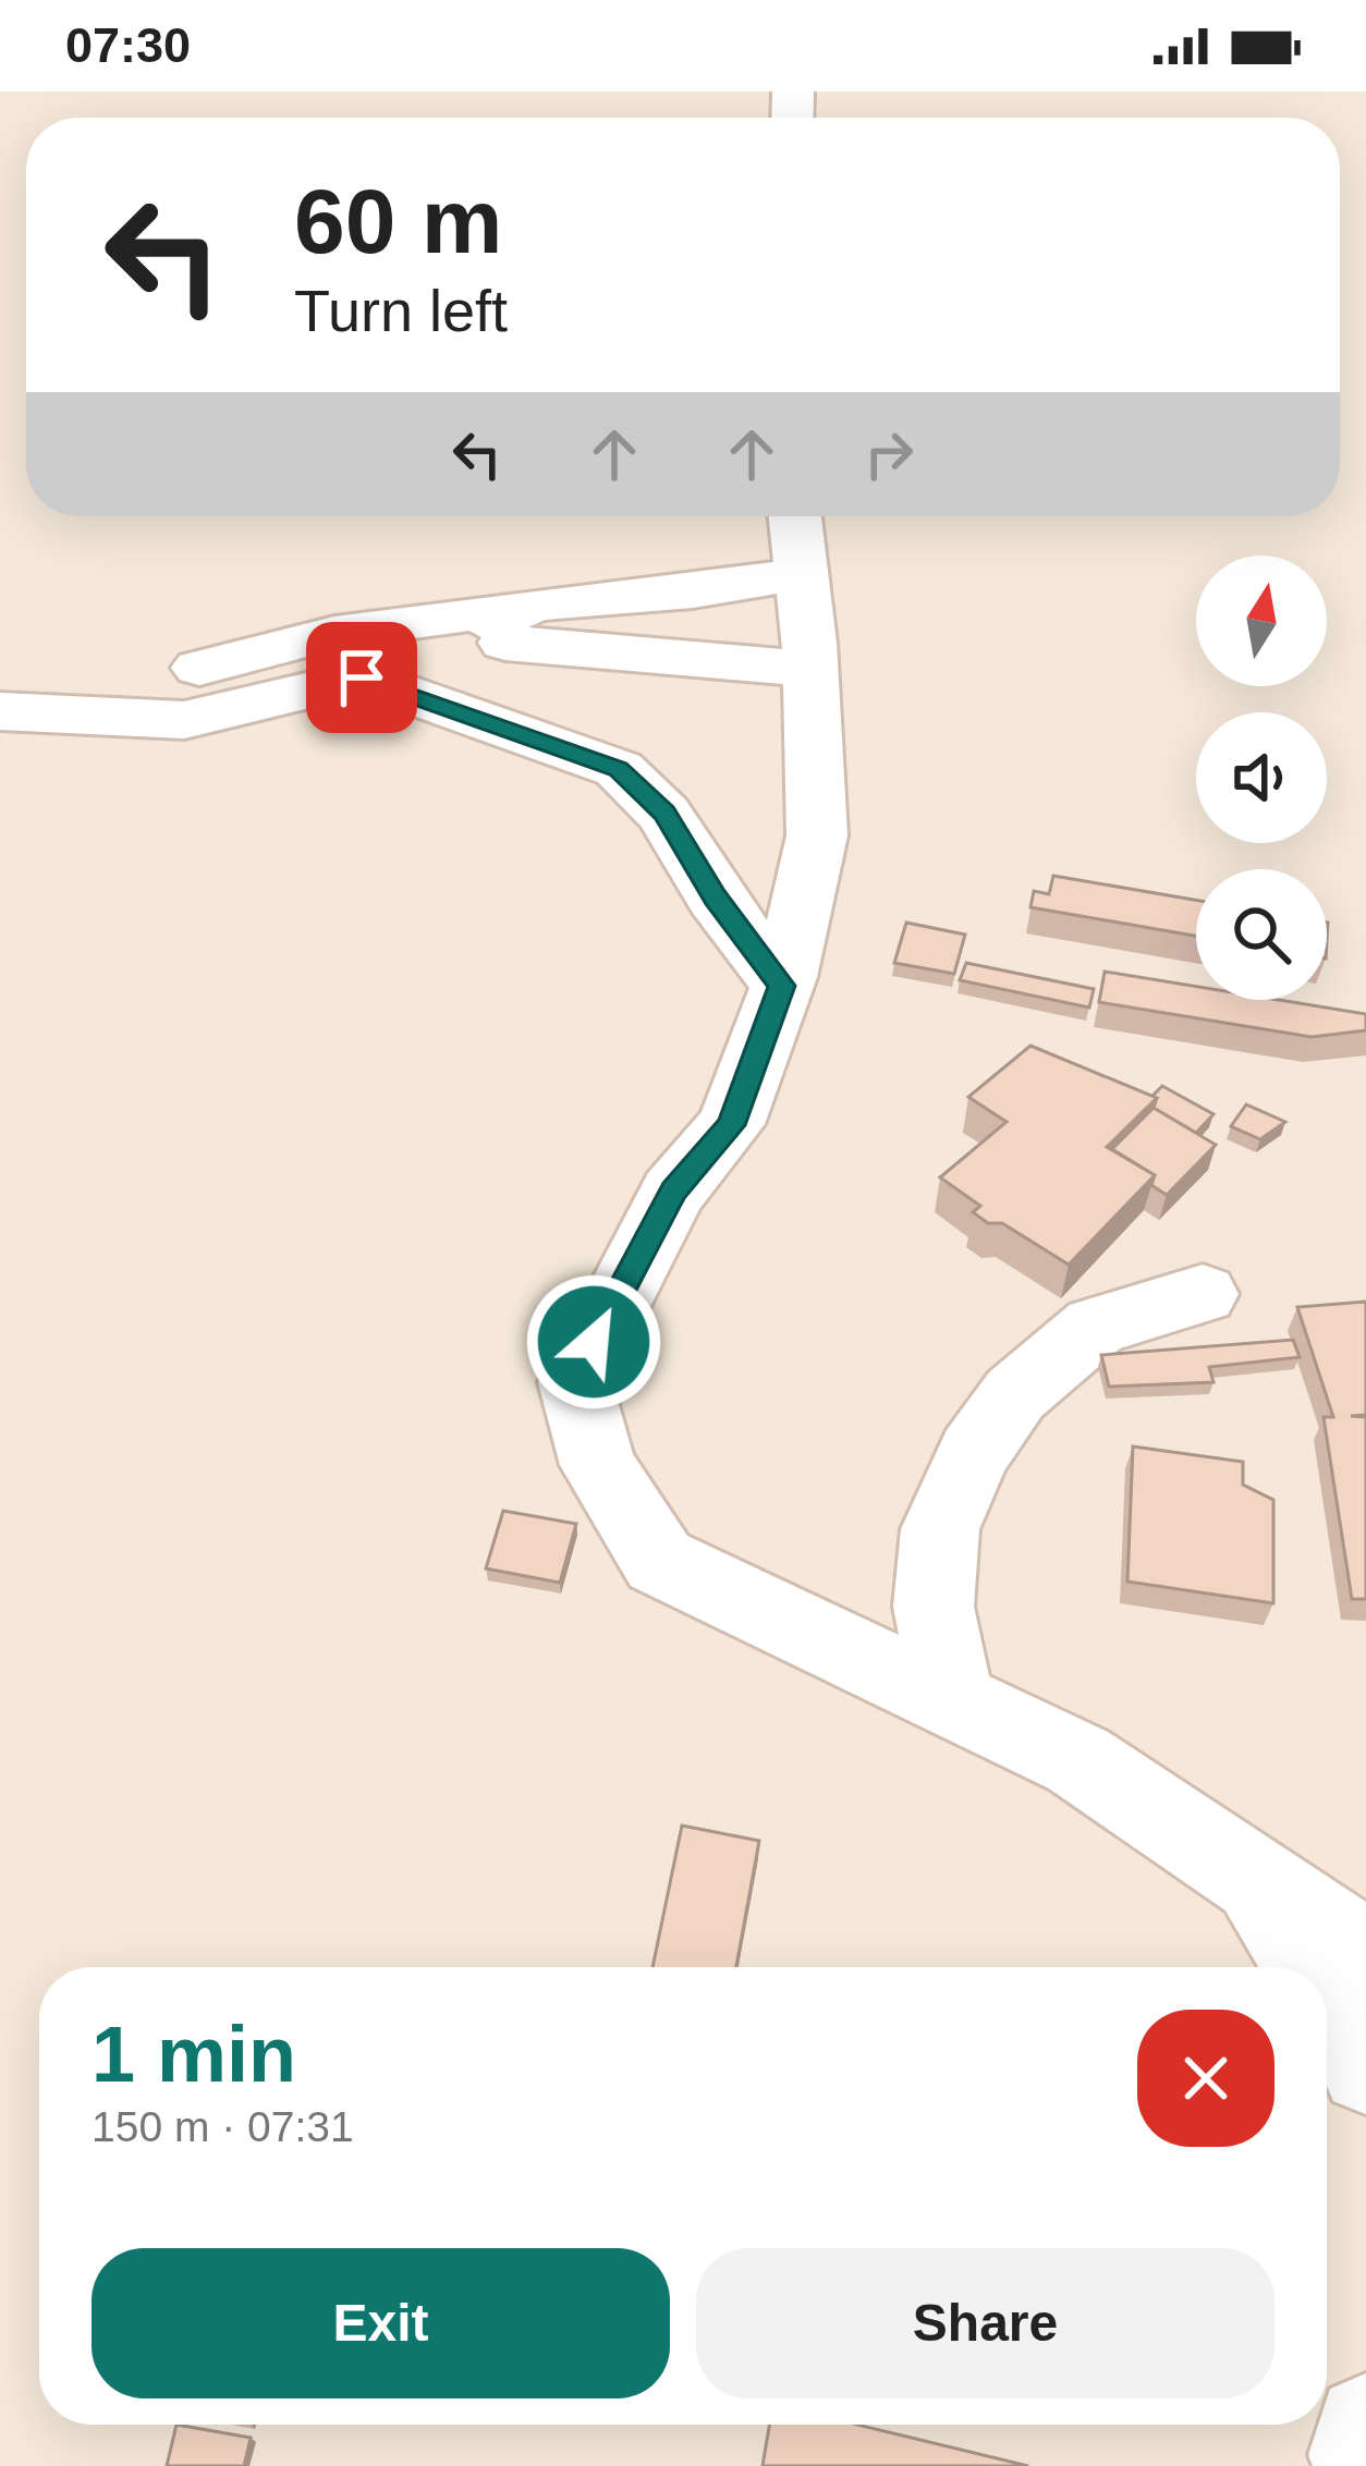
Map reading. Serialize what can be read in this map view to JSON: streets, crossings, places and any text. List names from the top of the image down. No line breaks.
{"north":"top","page":{"status":"07:30","turn":["60 m","Turn left"],"heading":["1 min","150 m · 07:31"],"buttons":["Exit","Share"]}}
